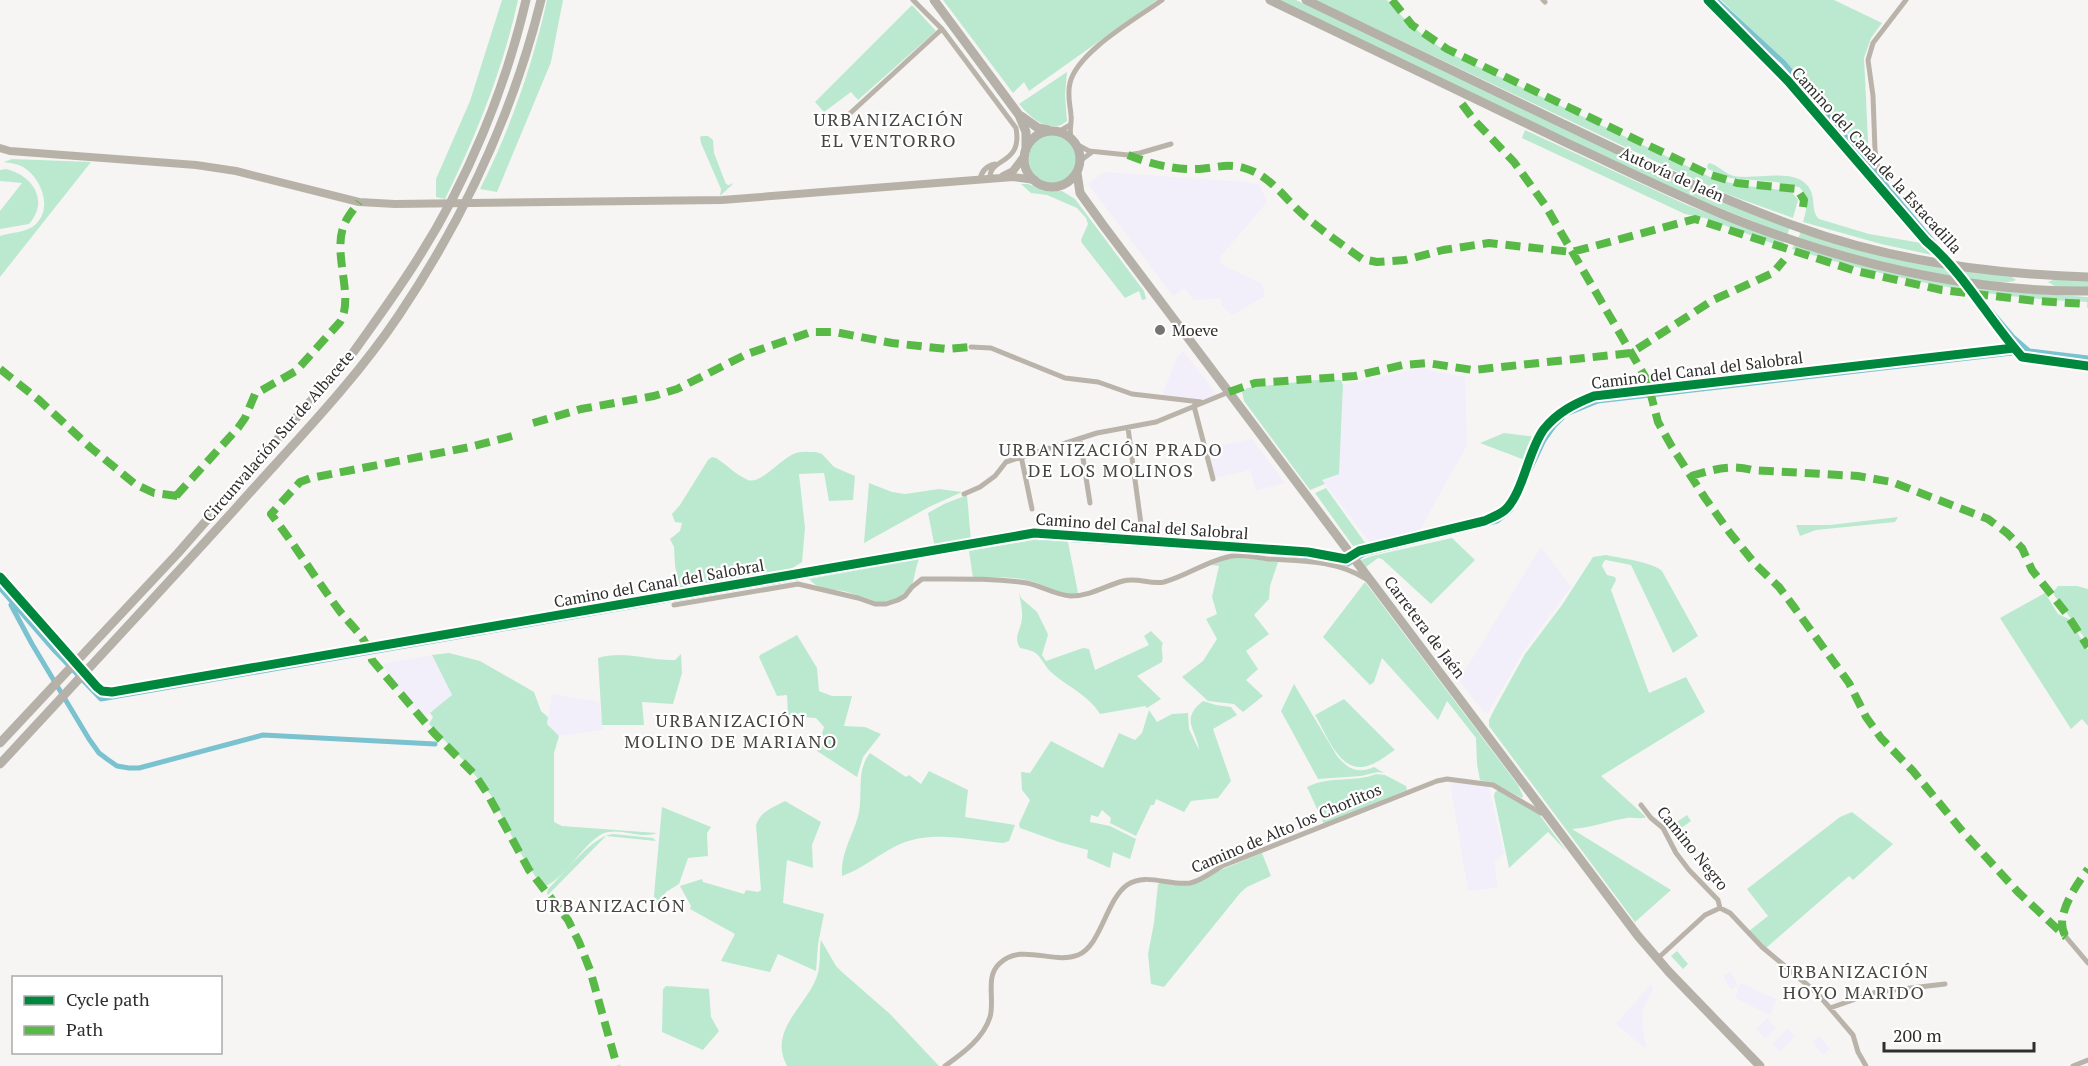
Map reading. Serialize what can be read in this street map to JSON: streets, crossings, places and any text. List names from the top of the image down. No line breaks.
{"streets":{"highway":["Autovía de Jaén","Circunvalación Sur de Albacete","Carretera de Jaén"],"street":["Camino de Alto los Chorlitos","Camino Negro"],"cycle path":["Camino del Canal de la Estacadilla","Camino del Canal del Salobral"]},"crossings":[["Carretera de Jaén","Camino de Alto los Chorlitos"]],"districts":["URBANIZACIÓN EL VENTORRO","URBANIZACIÓN PRADO DE LOS MOLINOS","URBANIZACIÓN MOLINO DE MARIANO","URBANIZACIÓN","URBANIZACIÓN HOYO MARIDO"],"places":["Moeve"],"legend":["Cycle path","Path"],"scale_bar":"200 m"}
